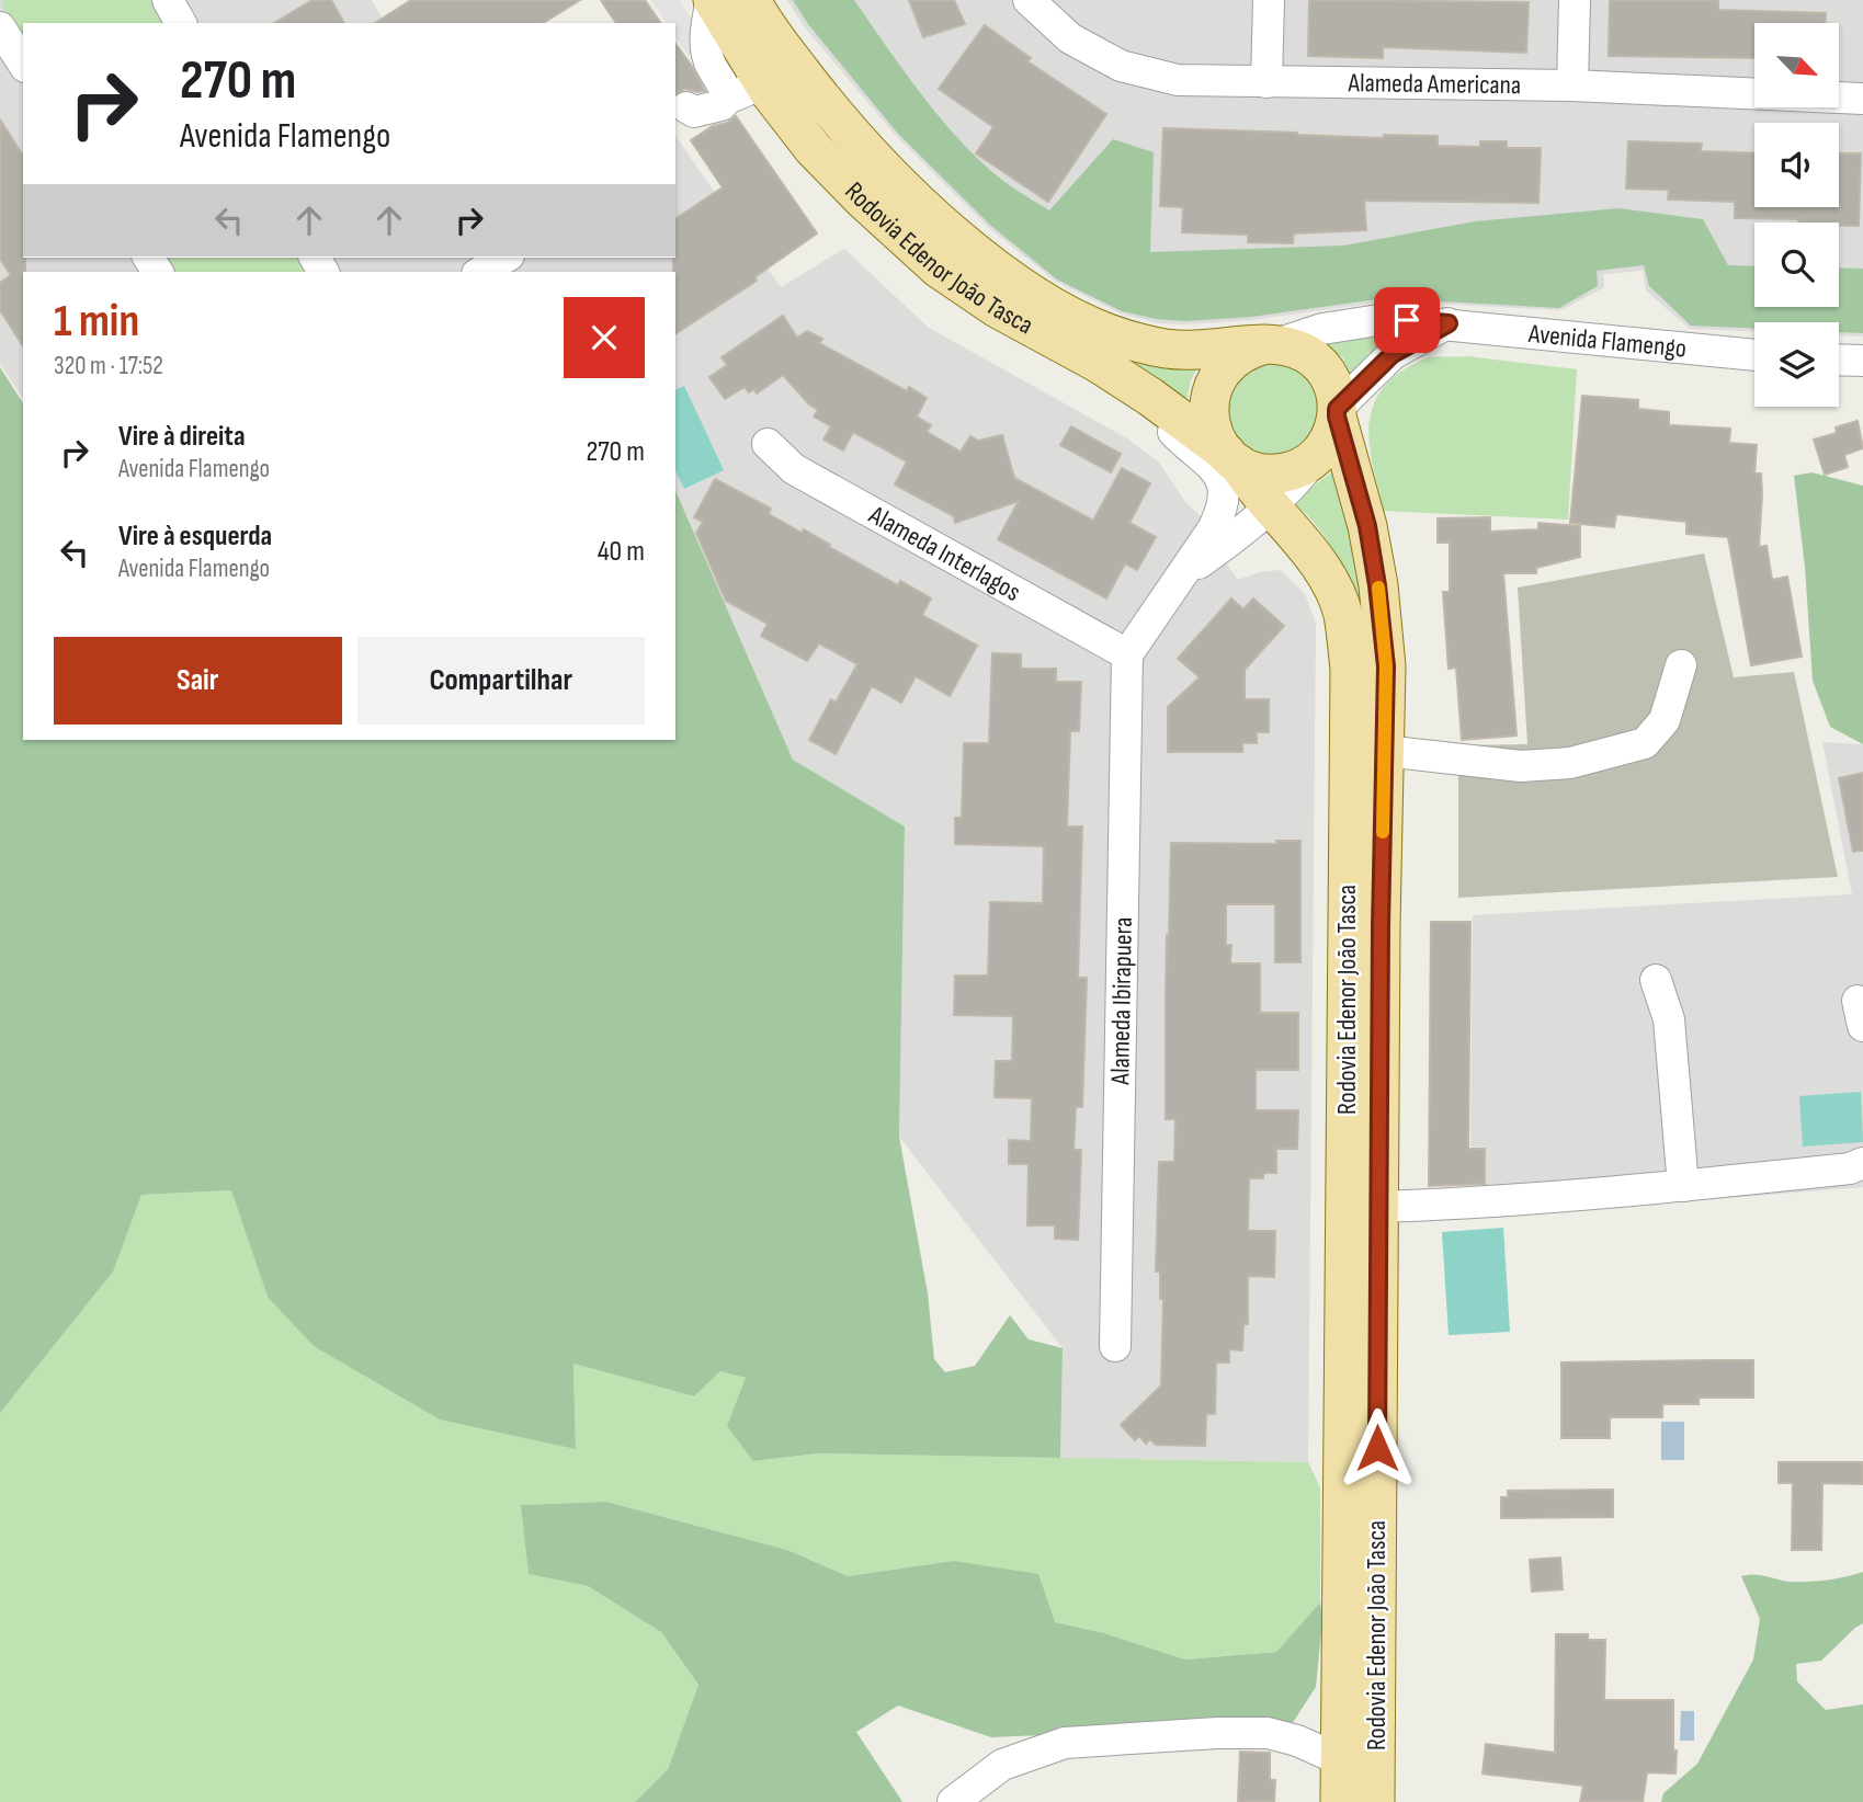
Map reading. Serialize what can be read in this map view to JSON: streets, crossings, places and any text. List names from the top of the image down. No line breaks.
{"streets":{"main road":["Rodovia Edenor João Tasca"],"street":["Alameda Americana","Avenida Flamengo","Alameda Interlagos","Alameda Ibirapuera"]},"crossings":[["Rodovia Edenor João Tasca","Avenida Flamengo"],["Alameda Interlagos","Alameda Ibirapuera"]],"north":"bottom right","page":{"turn":["270 m","Avenida Flamengo"],"heading":["1 min","320 m · 17:52"],"list":[{"name":"Vire à direita","note":"Avenida Flamengo","value":"270 m"},{"name":"Vire à esquerda","note":"Avenida Flamengo","value":"40 m"}],"buttons":["Sair","Compartilhar"]}}
